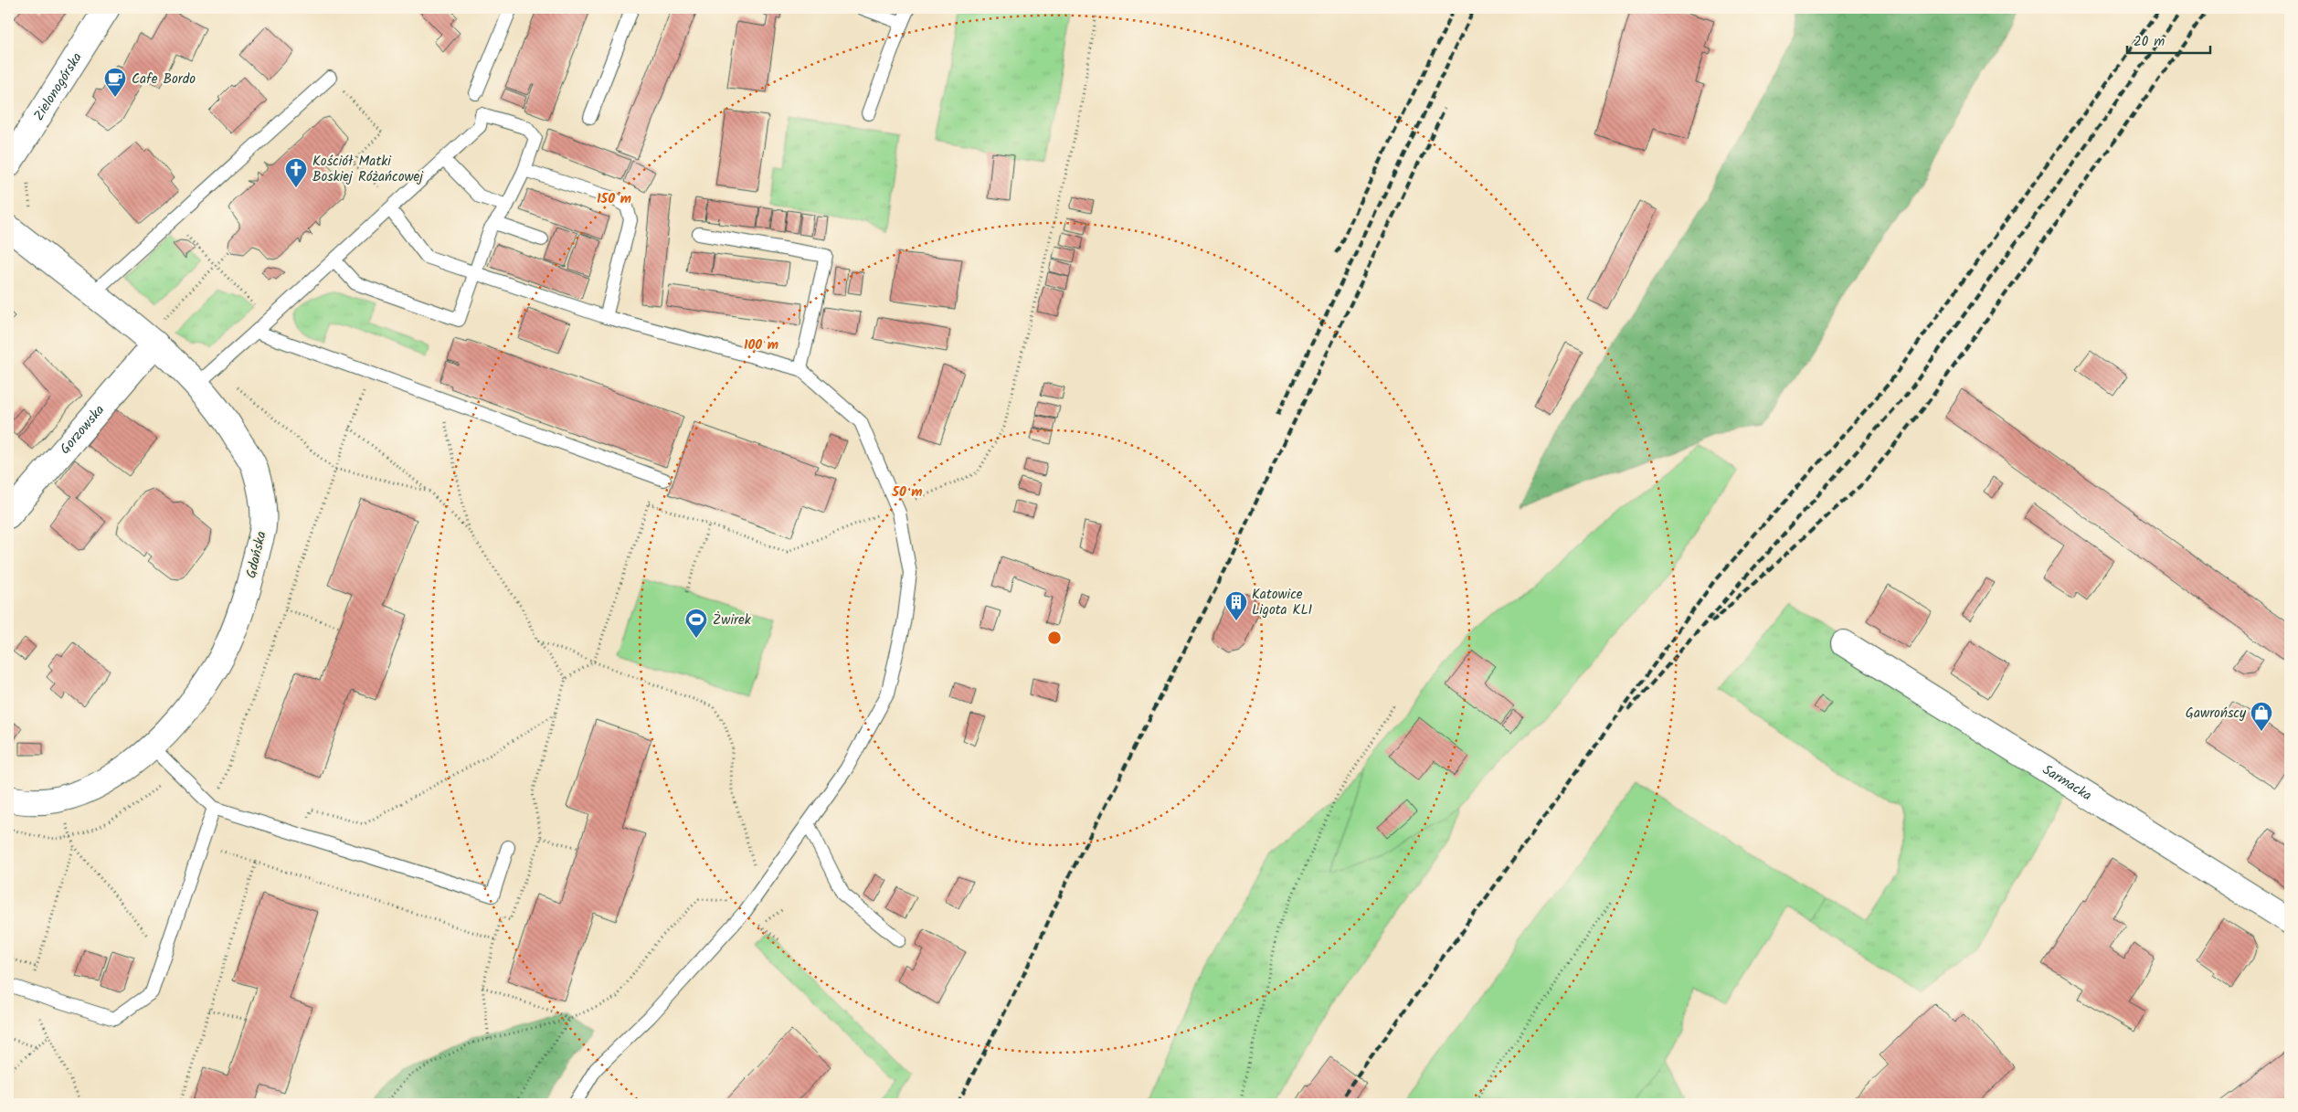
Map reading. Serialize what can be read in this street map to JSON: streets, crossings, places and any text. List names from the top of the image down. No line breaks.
{"streets":{"street":["Zielonogórska","Gorzowska","Gdańska","Sarmacka"]},"crossings":[["Gorzowska","Gdańska"]],"places":{"cafe":["Cafe Bordo"],"church":["Kościół Matki Boskiej Różańcowej"],"building":["Katowice Ligota KL1"],"sports":["Żwirek"],"shop":["Gawrońscy"]},"scale_bar":"20 m","rings":["150 m","100 m","50 m"]}
